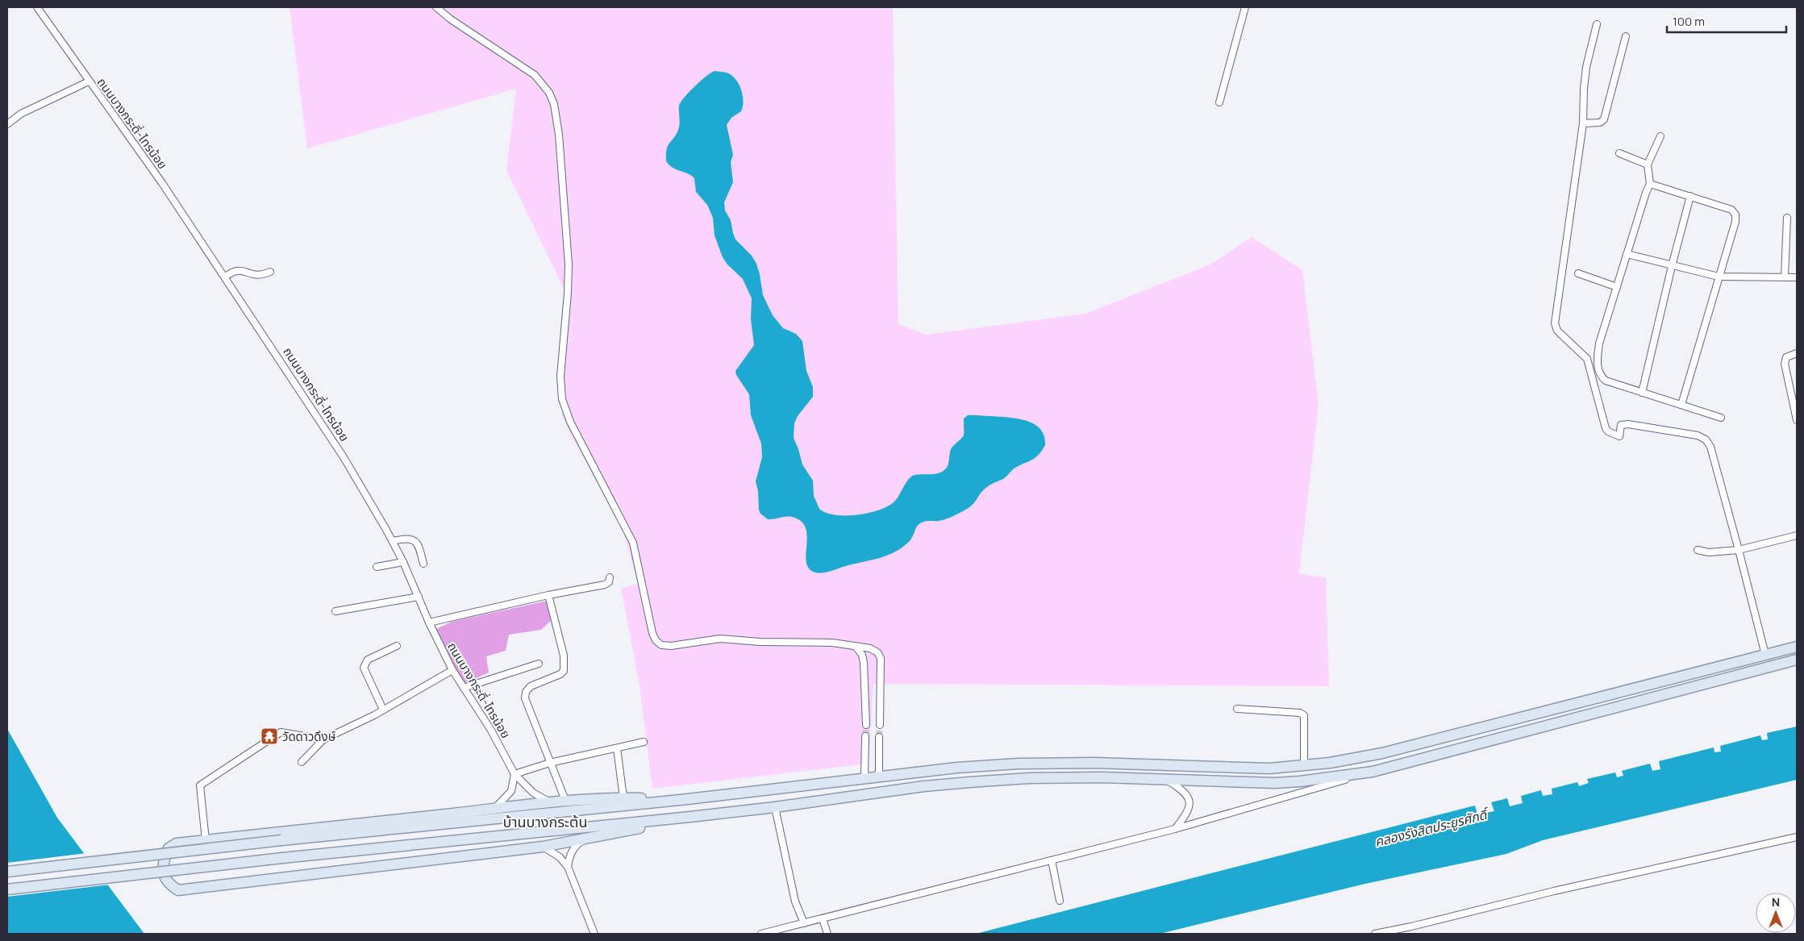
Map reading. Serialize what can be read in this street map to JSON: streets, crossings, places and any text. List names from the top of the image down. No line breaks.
{"streets":{"street":["ถนนบางกระดี่-ไทรน้อย"]},"districts":["บ้านบางกระต้น"],"water":["คลองรังสิตประยูรศักดิ์"],"places":{"temple":["วัดดาวดึงษ์"]},"scale_bar":"100 m","north":"top"}
